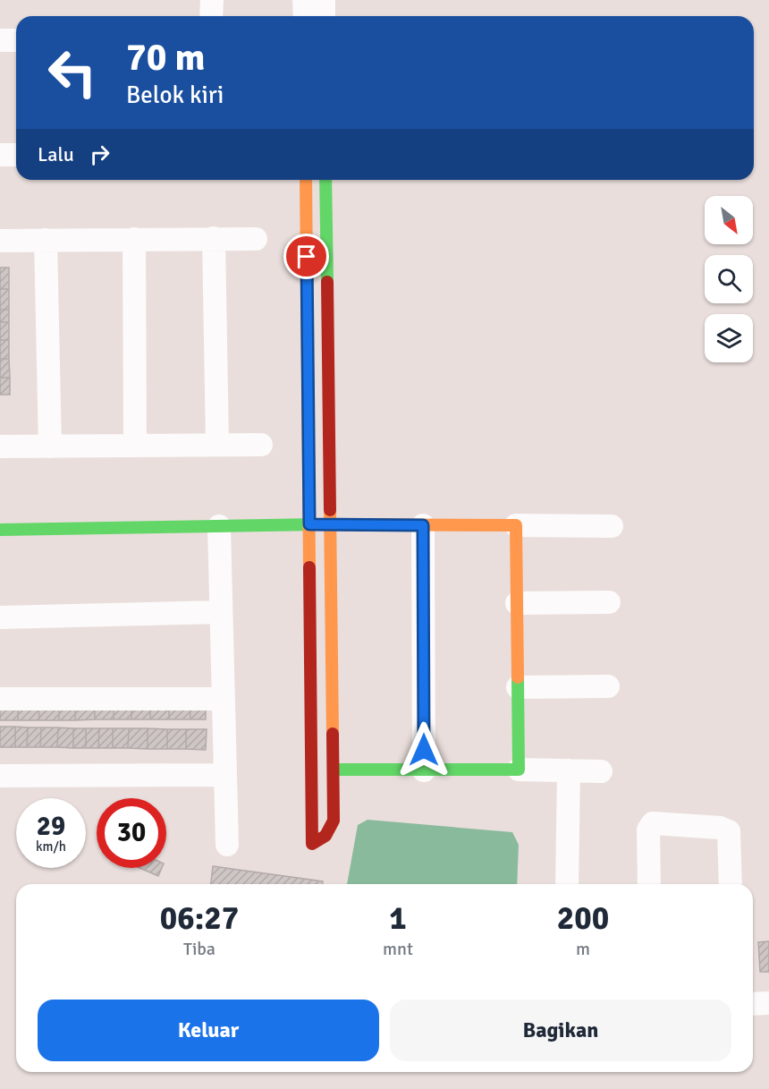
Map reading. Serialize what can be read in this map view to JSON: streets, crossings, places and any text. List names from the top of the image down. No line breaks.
{"north":"bottom right","page":{"turn":["70 m","Belok kiri"],"then":"Lalu","speed":"29 km/h","limit":"30","eta":["06:27","Tiba","1","mnt","200","m"],"buttons":["Keluar","Bagikan"]}}
